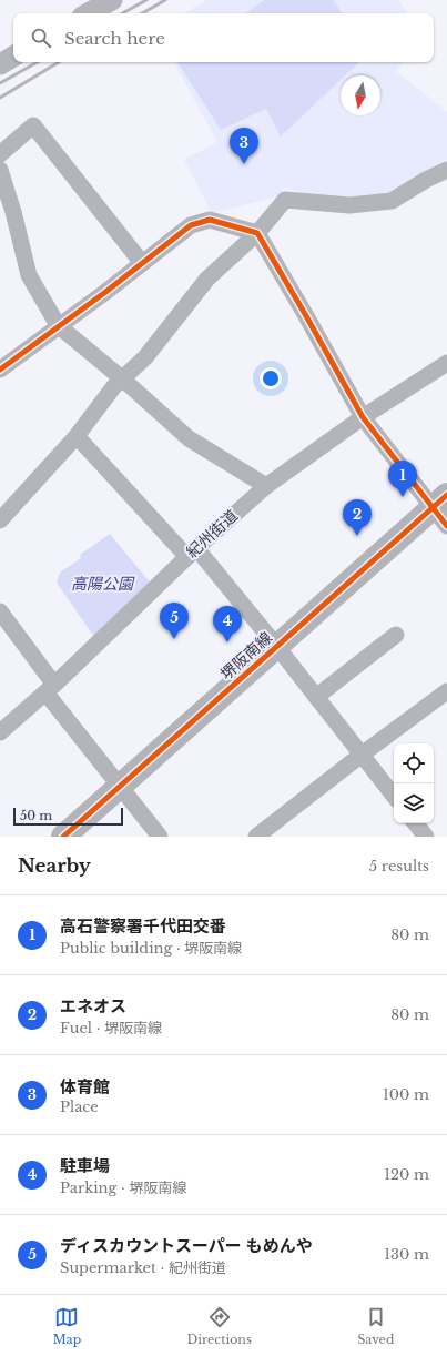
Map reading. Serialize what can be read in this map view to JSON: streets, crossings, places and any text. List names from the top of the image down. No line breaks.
{"streets":{"main road":["堺阪南線"],"street":["紀州街道"]},"parks":["高陽公園"],"scale_bar":"50 m","north":"bottom","page":{"search":"Search here","pins":["3","1","2","5","4"],"scale":"50 m","heading":["Nearby","5 results"],"list":[{"mark":"1","name":"高石警察署千代田交番","note":"Public building · 堺阪南線","value":"80 m"},{"mark":"2","name":"エネオス","note":"Fuel · 堺阪南線","value":"80 m"},{"mark":"3","name":"体育館","note":"Place","value":"100 m"},{"mark":"4","name":"駐車場","note":"Parking · 堺阪南線","value":"120 m"},{"mark":"5","name":"ディスカウントスーパー もめんや","note":"Supermarket · 紀州街道","value":"130 m"}],"nav":["Map","Directions","Saved"]}}
